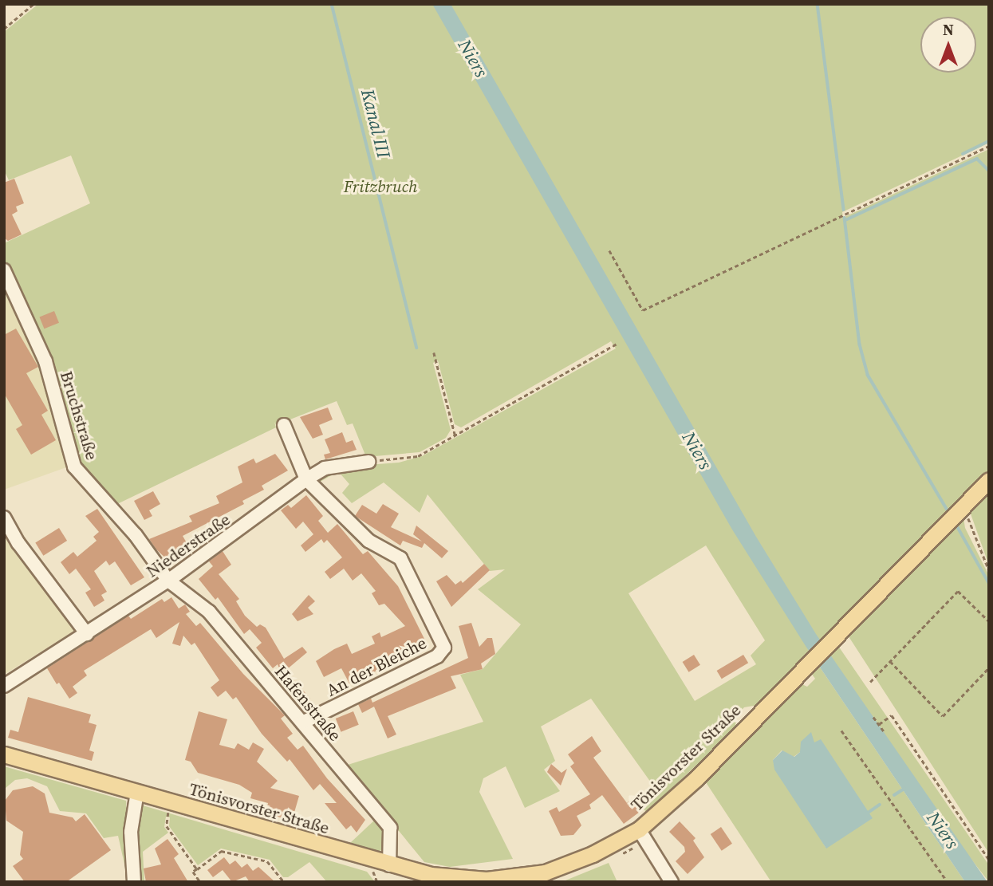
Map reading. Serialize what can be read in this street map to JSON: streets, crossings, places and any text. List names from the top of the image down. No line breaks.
{"streets":{"main road":["Tönisvorster Straße"],"street":["Bruchstraße","Niederstraße","An der Bleiche","Hafenstraße"]},"crossings":[["Bruchstraße","Niederstraße"],["Bruchstraße","Hafenstraße"],["Niederstraße","An der Bleiche"],["Niederstraße","Hafenstraße"],["An der Bleiche","Hafenstraße"],["Hafenstraße","Tönisvorster Straße"]],"water":["Niers","Kanal III"],"parks":["Fritzbruch"],"north":"top"}
